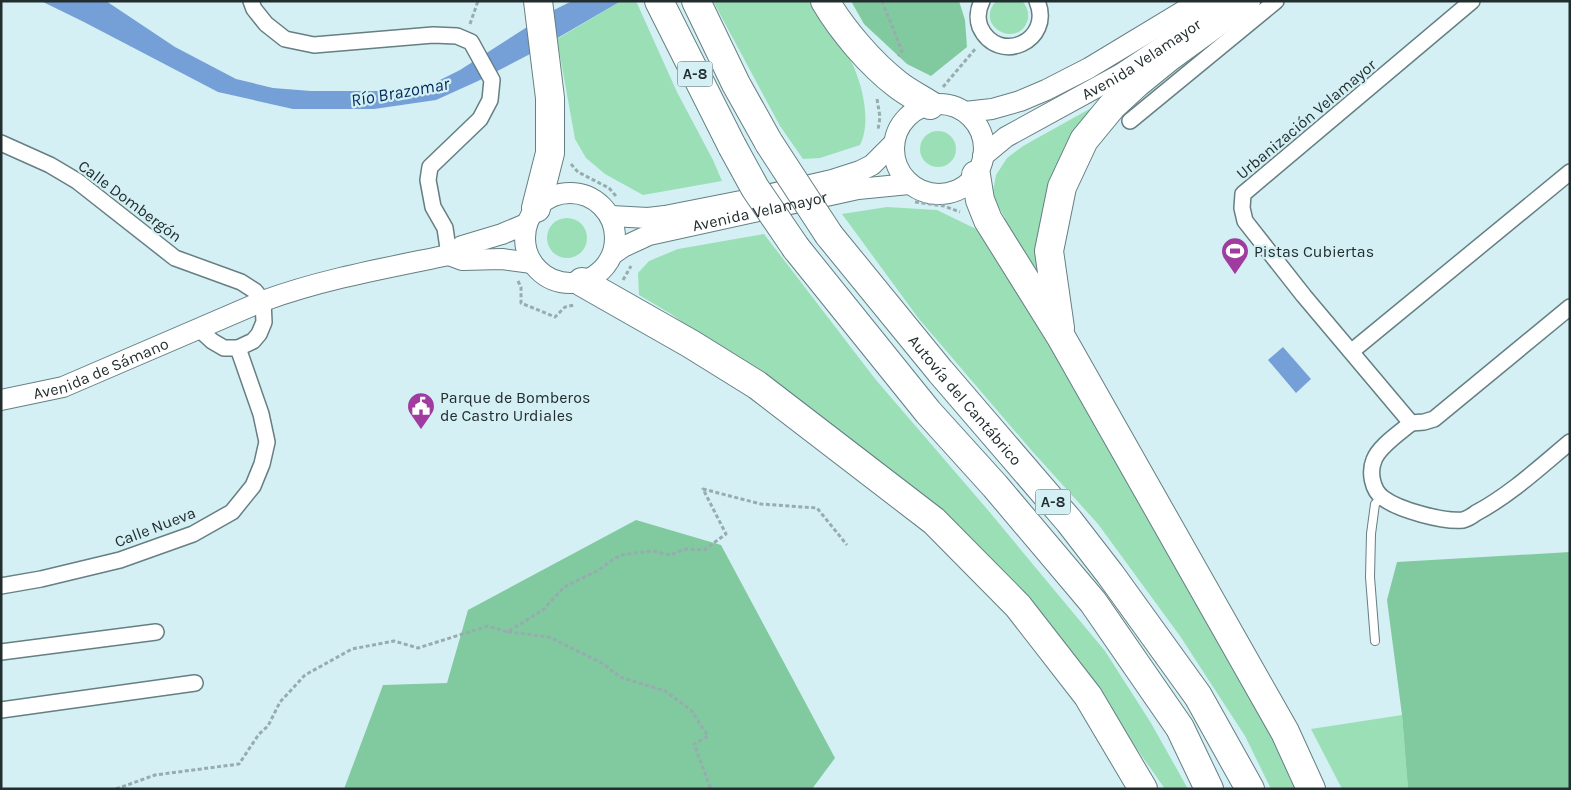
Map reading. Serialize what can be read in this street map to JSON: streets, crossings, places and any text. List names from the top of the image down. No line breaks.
{"streets":{"highway":["A-8","Autovía del Cantábrico"],"street":["Avenida Velamayor","Urbanización Velamayor","Calle Dombergón","Avenida de Sámano","Calle Nueva"]},"crossings":[["Avenida Velamayor","Avenida de Sámano"],["Calle Dombergón","Avenida de Sámano"]],"water":["Río Brazomar"],"places":{"sports":["Pistas Cubiertas"],"public building":["Parque de Bomberos de Castro Urdiales"]}}
